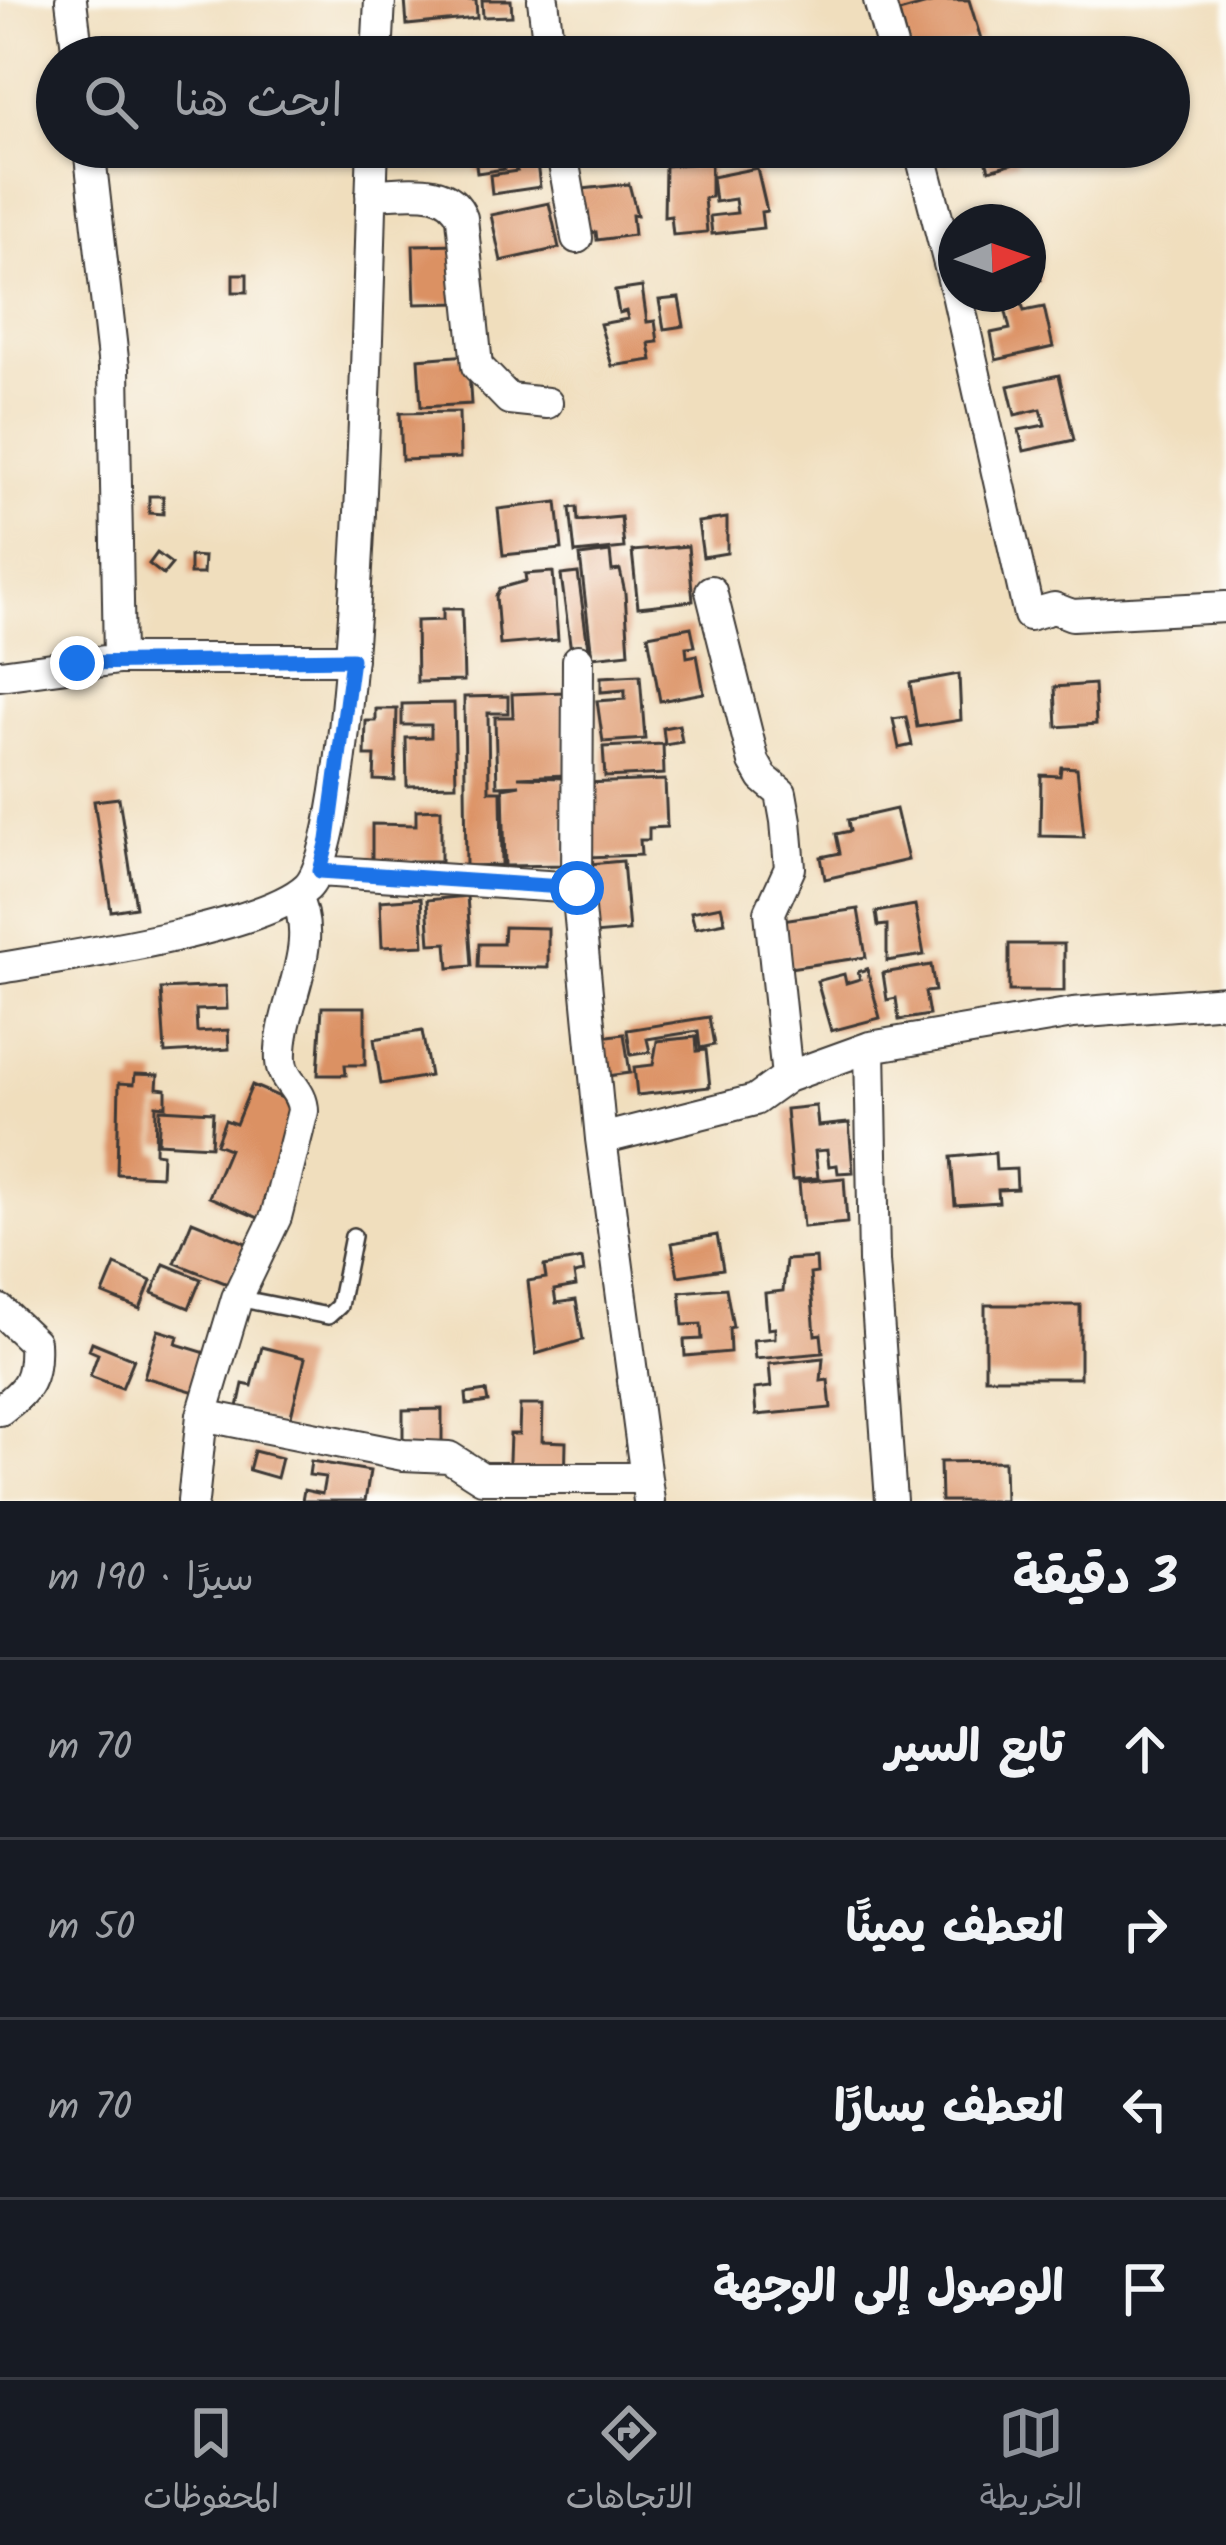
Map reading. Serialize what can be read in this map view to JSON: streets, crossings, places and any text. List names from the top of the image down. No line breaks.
{"north":"right","page":{"search":"ابحث هنا","heading":["3 دقيقة","سيرًا · 190 m"],"list":[["تابع السير","70 m"],["انعطف يمينًا","50 m"],["انعطف يسارًا","70 m"],"الوصول إلى الوجهة"],"nav":["الخريطة","الاتجاهات","المحفوظات"]}}
